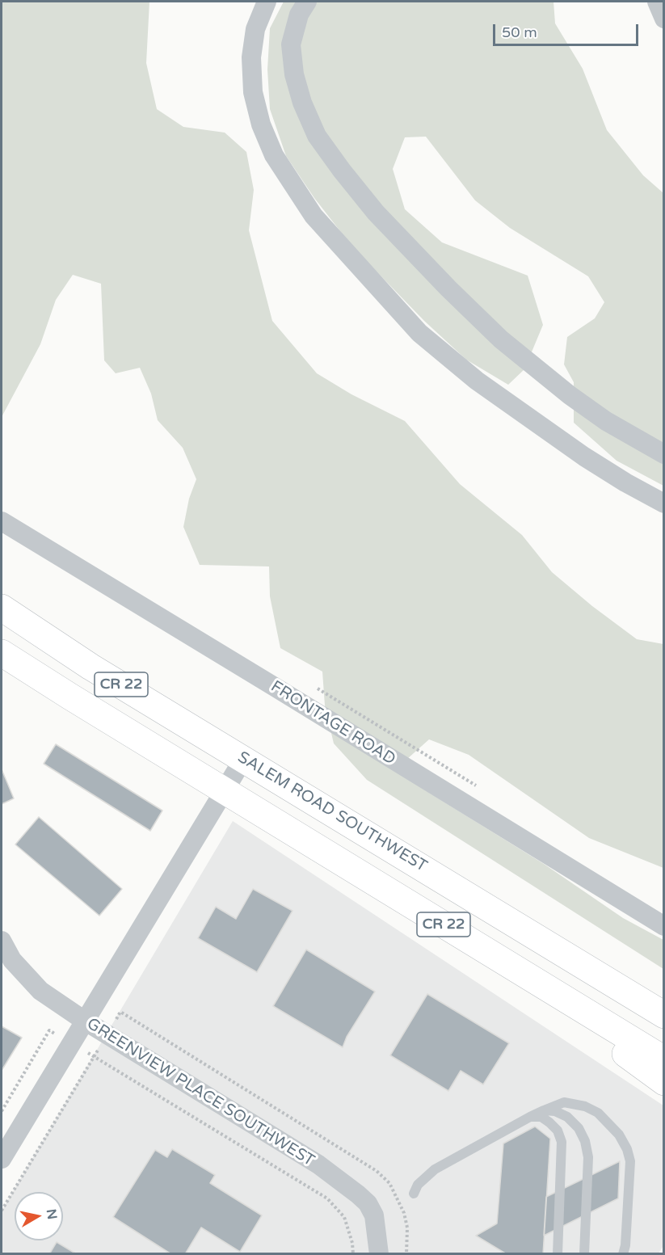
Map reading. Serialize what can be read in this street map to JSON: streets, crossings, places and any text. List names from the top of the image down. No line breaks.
{"streets":{"main road":["CR 22","SALEM ROAD SOUTHWEST"],"street":["FRONTAGE ROAD","GREENVIEW PLACE SOUTHWEST"]},"scale_bar":"50 m","north":"right"}
